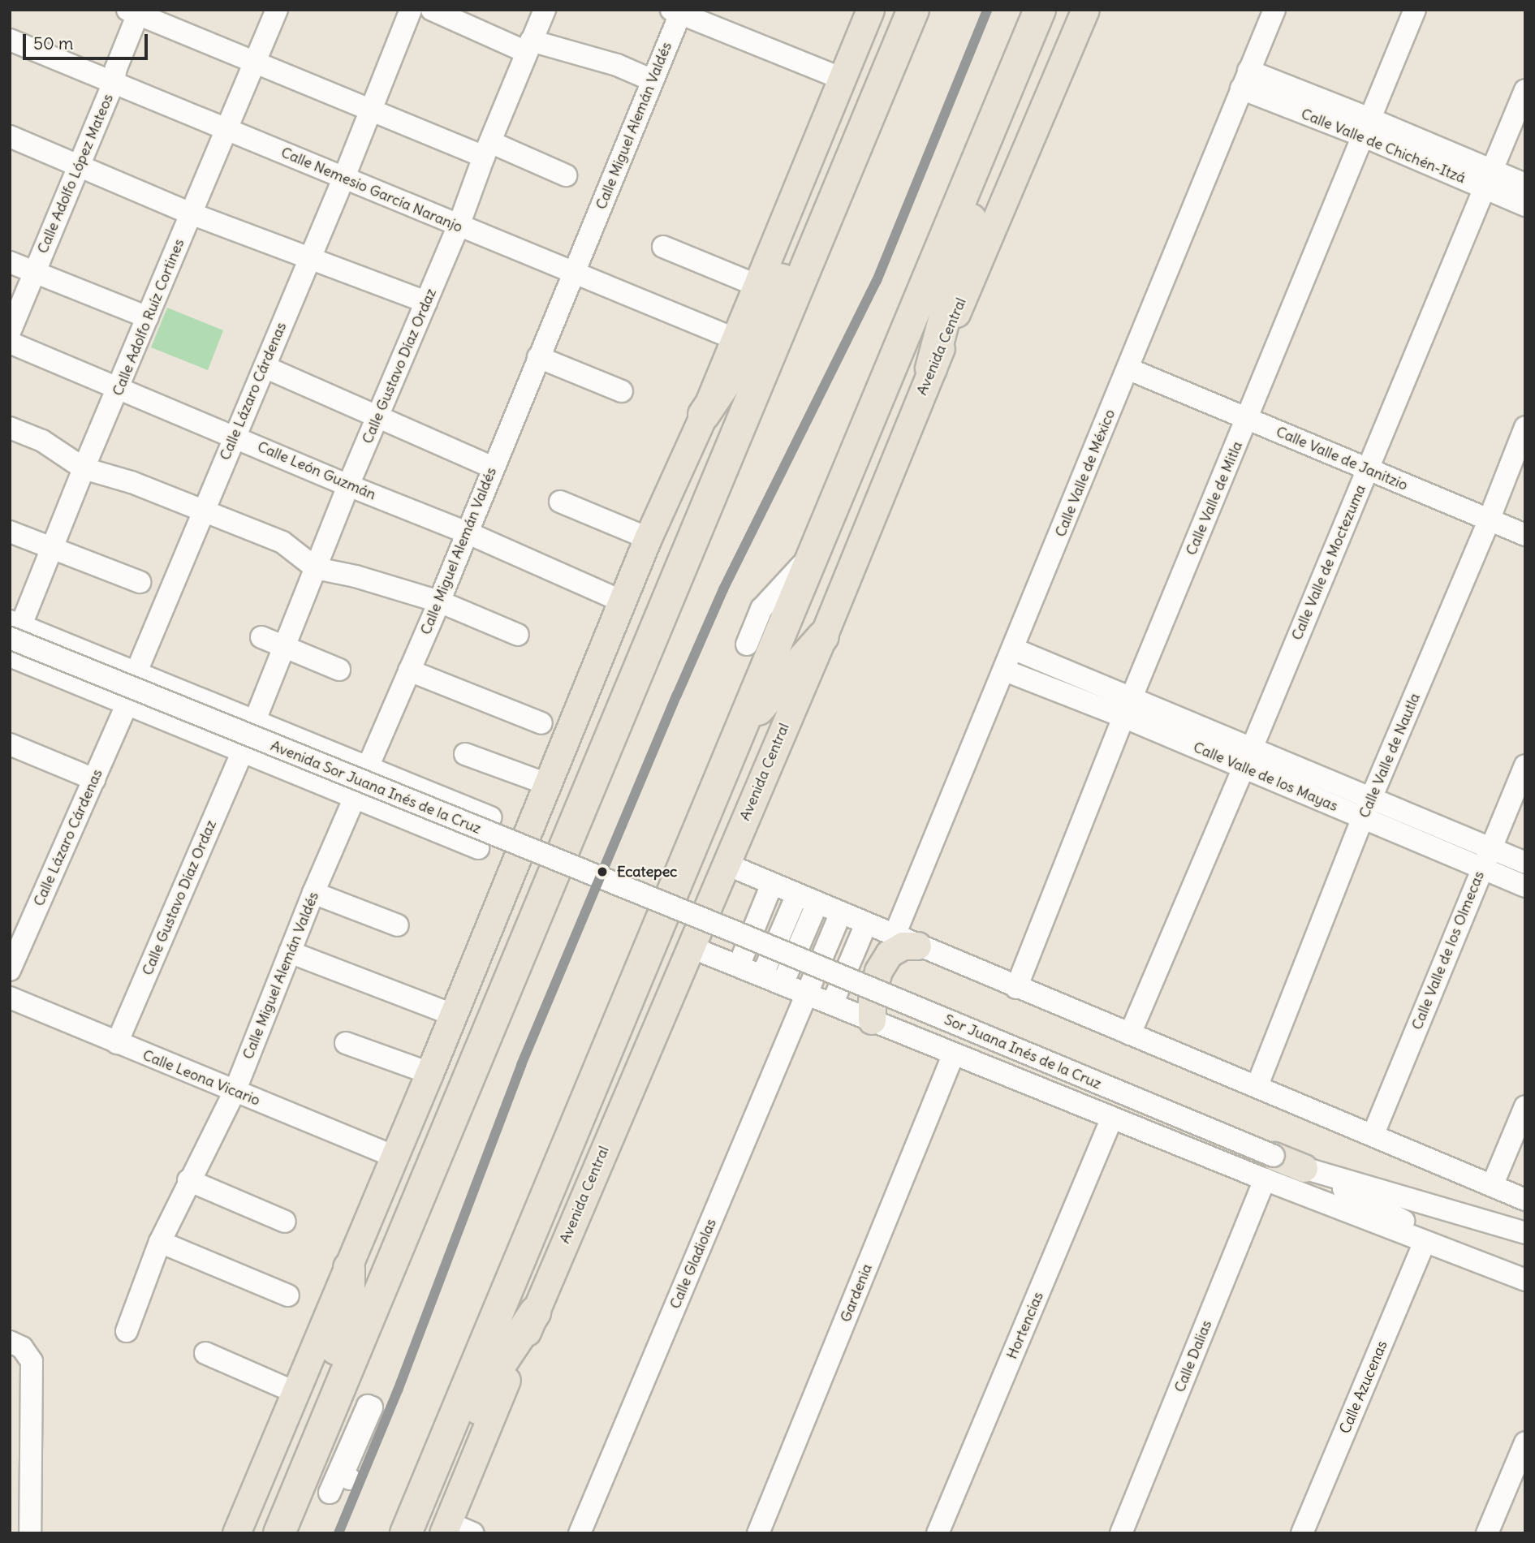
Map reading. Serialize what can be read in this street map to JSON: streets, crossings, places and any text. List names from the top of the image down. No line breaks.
{"streets":{"main road":["Avenida Central","Sor Juana Inés de la Cruz"],"street":["Calle Miguel Alemán Valdés","Calle Valle de Chichén-Itzá","Calle Adolfo López Mateos","Calle Nemesio García Naranjo","Calle Adolfo Ruíz Cortines","Calle Gustavo Díaz Ordaz","Calle Lázaro Cárdenas","Calle Valle de Janitzio","Calle León Guzmán","Calle Valle de México","Calle Valle de Mitla","Calle Valle de Moctezuma","Calle Valle de Nautla","Calle Valle de los Mayas","Avenida Sor Juana Inés de la Cruz","Calle Valle de los Olmecas","Calle Leona Vicario","Calle Gladiolas","Gardenia","Hortencias","Calle Dalias","Calle Azucenas"]},"crossings":[["Calle Miguel Alemán Valdés","Calle Nemesio García Naranjo"],["Calle Miguel Alemán Valdés","Calle León Guzmán"],["Calle Miguel Alemán Valdés","Avenida Sor Juana Inés de la Cruz"],["Calle Miguel Alemán Valdés","Calle Leona Vicario"],["Calle Valle de Chichén-Itzá","Calle Valle de México"],["Calle Valle de Chichén-Itzá","Calle Valle de Mitla"],["Calle Valle de Chichén-Itzá","Calle Valle de Moctezuma"],["Calle Adolfo López Mateos","Calle Nemesio García Naranjo"],["Calle Adolfo López Mateos","Calle Adolfo Ruíz Cortines"],["Calle Adolfo López Mateos","Calle Lázaro Cárdenas"],["Calle Nemesio García Naranjo","Calle Adolfo Ruíz Cortines"],["Calle Nemesio García Naranjo","Calle Gustavo Díaz Ordaz"],["Calle Nemesio García Naranjo","Calle Lázaro Cárdenas"],["Calle Adolfo Ruíz Cortines","Calle León Guzmán"],["Calle Adolfo Ruíz Cortines","Avenida Sor Juana Inés de la Cruz"],["Calle Gustavo Díaz Ordaz","Calle León Guzmán"],["Calle Gustavo Díaz Ordaz","Avenida Sor Juana Inés de la Cruz"],["Calle Gustavo Díaz Ordaz","Calle Leona Vicario"],["Calle Lázaro Cárdenas","Calle León Guzmán"],["Calle Lázaro Cárdenas","Avenida Sor Juana Inés de la Cruz"],["Calle Valle de Janitzio","Calle Valle de México"],["Calle Valle de Janitzio","Calle Valle de Mitla"],["Calle Valle de Janitzio","Calle Valle de Moctezuma"],["Calle Valle de Janitzio","Calle Valle de Nautla"],["Calle Valle de México","Calle Valle de los Mayas"],["Calle Valle de Mitla","Calle Valle de los Mayas"],["Calle Valle de Moctezuma","Calle Valle de los Mayas"],["Calle Valle de Nautla","Calle Valle de los Mayas"],["Calle Valle de los Mayas","Calle Valle de los Olmecas"],["Avenida Sor Juana Inés de la Cruz","Sor Juana Inés de la Cruz"],["Sor Juana Inés de la Cruz","Calle Dalias"]],"places":["Ecatepec"],"scale_bar":"50 m"}
